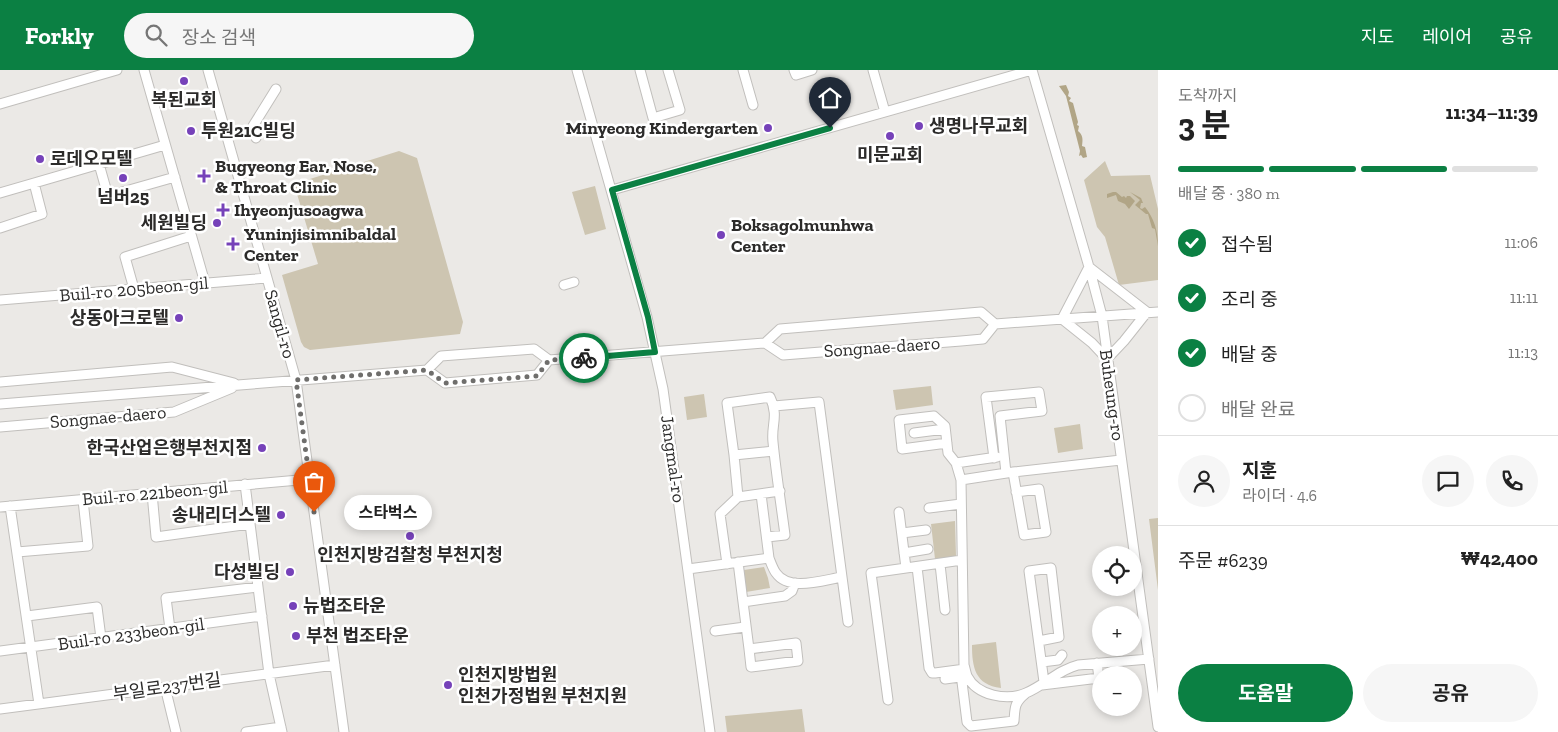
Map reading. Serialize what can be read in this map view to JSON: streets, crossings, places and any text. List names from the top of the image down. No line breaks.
{"streets":{"street":["Buil-ro 205beon-gil","Sangil-ro","Songnae-daero","Buheung-ro","Jangmal-ro","Buil-ro 221beon-gil","Buil-ro 233beon-gil","부일로237번길"]},"crossings":[["Buil-ro 205beon-gil","Sangil-ro"],["Sangil-ro","Songnae-daero"],["Sangil-ro","Buil-ro 221beon-gil"],["Sangil-ro","부일로237번길"],["Buheung-ro","Jangmal-ro"]],"places":{"other":["복된교회","생명나무교회","Minyeong Kindergarten","투원21C빌딩","미문교회","로데오모텔","넘버25","세원빌딩","Boksagolmunhwa Center","상동아크로텔","한국산업은행부천지점","스타벅스","송내리더스텔","인천지방검찰청 부천지청","다성빌딩","뉴법조타운","부천 법조타운","인천지방법원 인천가정법원 부천지원"],"health":["Bugyeong Ear, Nose, & Throat Clinic","Ihyeonjusoagwa","Yuninjisimnibaldal Center"]},"page":{"header":"Forkly","search":"장소 검색","nav":["지도","레이어","공유"],"heading":["3 분","도착까지","11:34–11:39"],"panel":["지훈","라이더 · 4.6","주문 #6239","₩42,400"],"bar":"배달 중 · 380 m","list":[["접수됨","11:06"],["조리 중","11:11"],["배달 중","11:13"],"배달 완료"],"bubble":"스타벅스","map_buttons":["+","−"],"buttons":["도움말","공유"]}}
